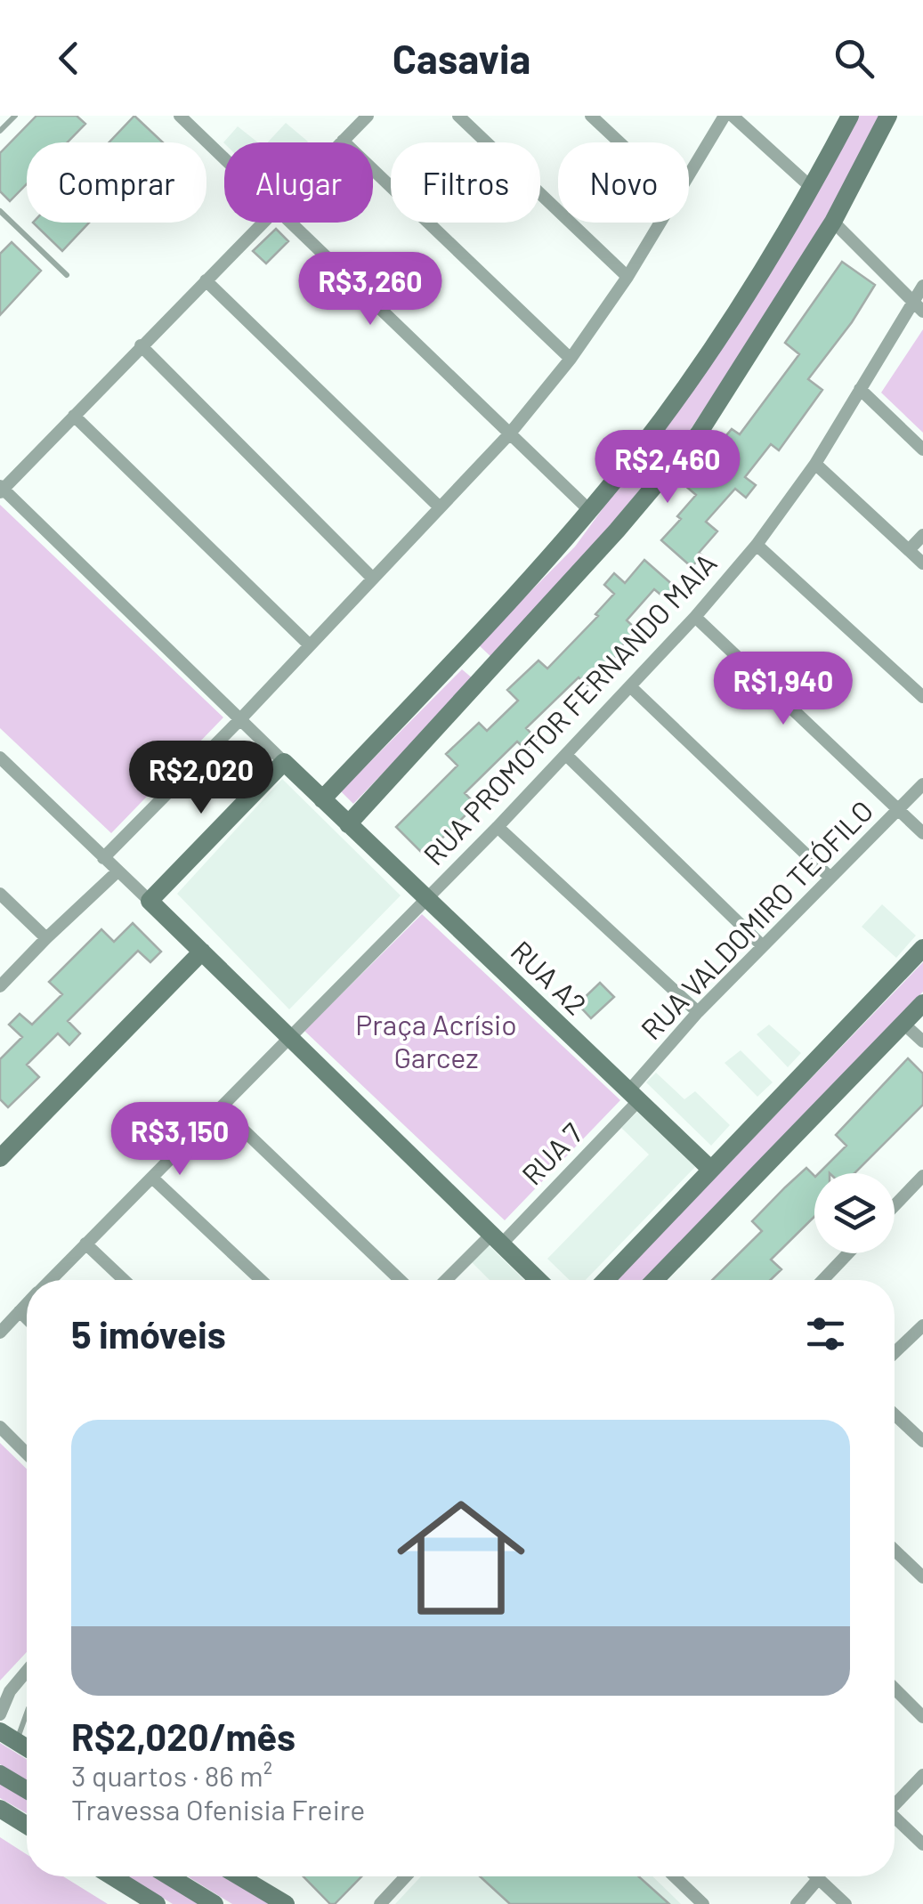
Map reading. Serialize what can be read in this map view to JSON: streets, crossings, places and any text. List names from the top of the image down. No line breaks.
{"streets":{"street":["RUA PROMOTOR FERNANDO MAIA","RUA VALDOMIRO TEÓFILO","RUA A2","RUA 7"]},"crossings":[["RUA PROMOTOR FERNANDO MAIA","RUA A2"],["RUA VALDOMIRO TEÓFILO","RUA A2"],["RUA VALDOMIRO TEÓFILO","RUA 7"],["RUA A2","RUA 7"]],"parks":["Praça Acrísio Garcez"],"page":{"header":"Casavia","chip":["Comprar","Alugar","Filtros","Novo"],"price":["R$3,260","R$2,460","R$1,940","R$2,020","R$3,150"],"heading":"5 imóveis","list":[{"name":"R$2,020/mês","note":"3 quartos · 86 m² · Travessa Ofenisia Freire"}]}}
